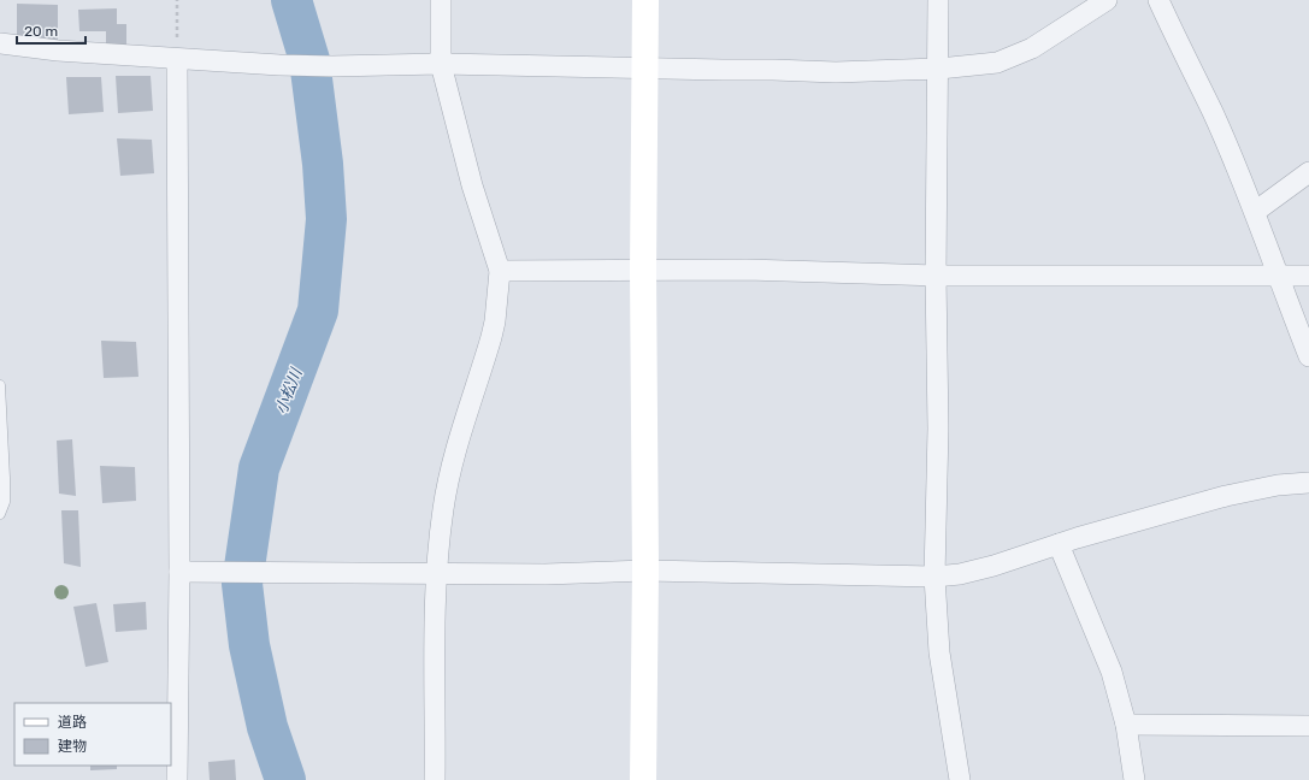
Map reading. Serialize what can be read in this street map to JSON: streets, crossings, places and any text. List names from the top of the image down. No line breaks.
{"water":["小松川"],"legend":["道路","建物"],"scale_bar":"20 m"}
